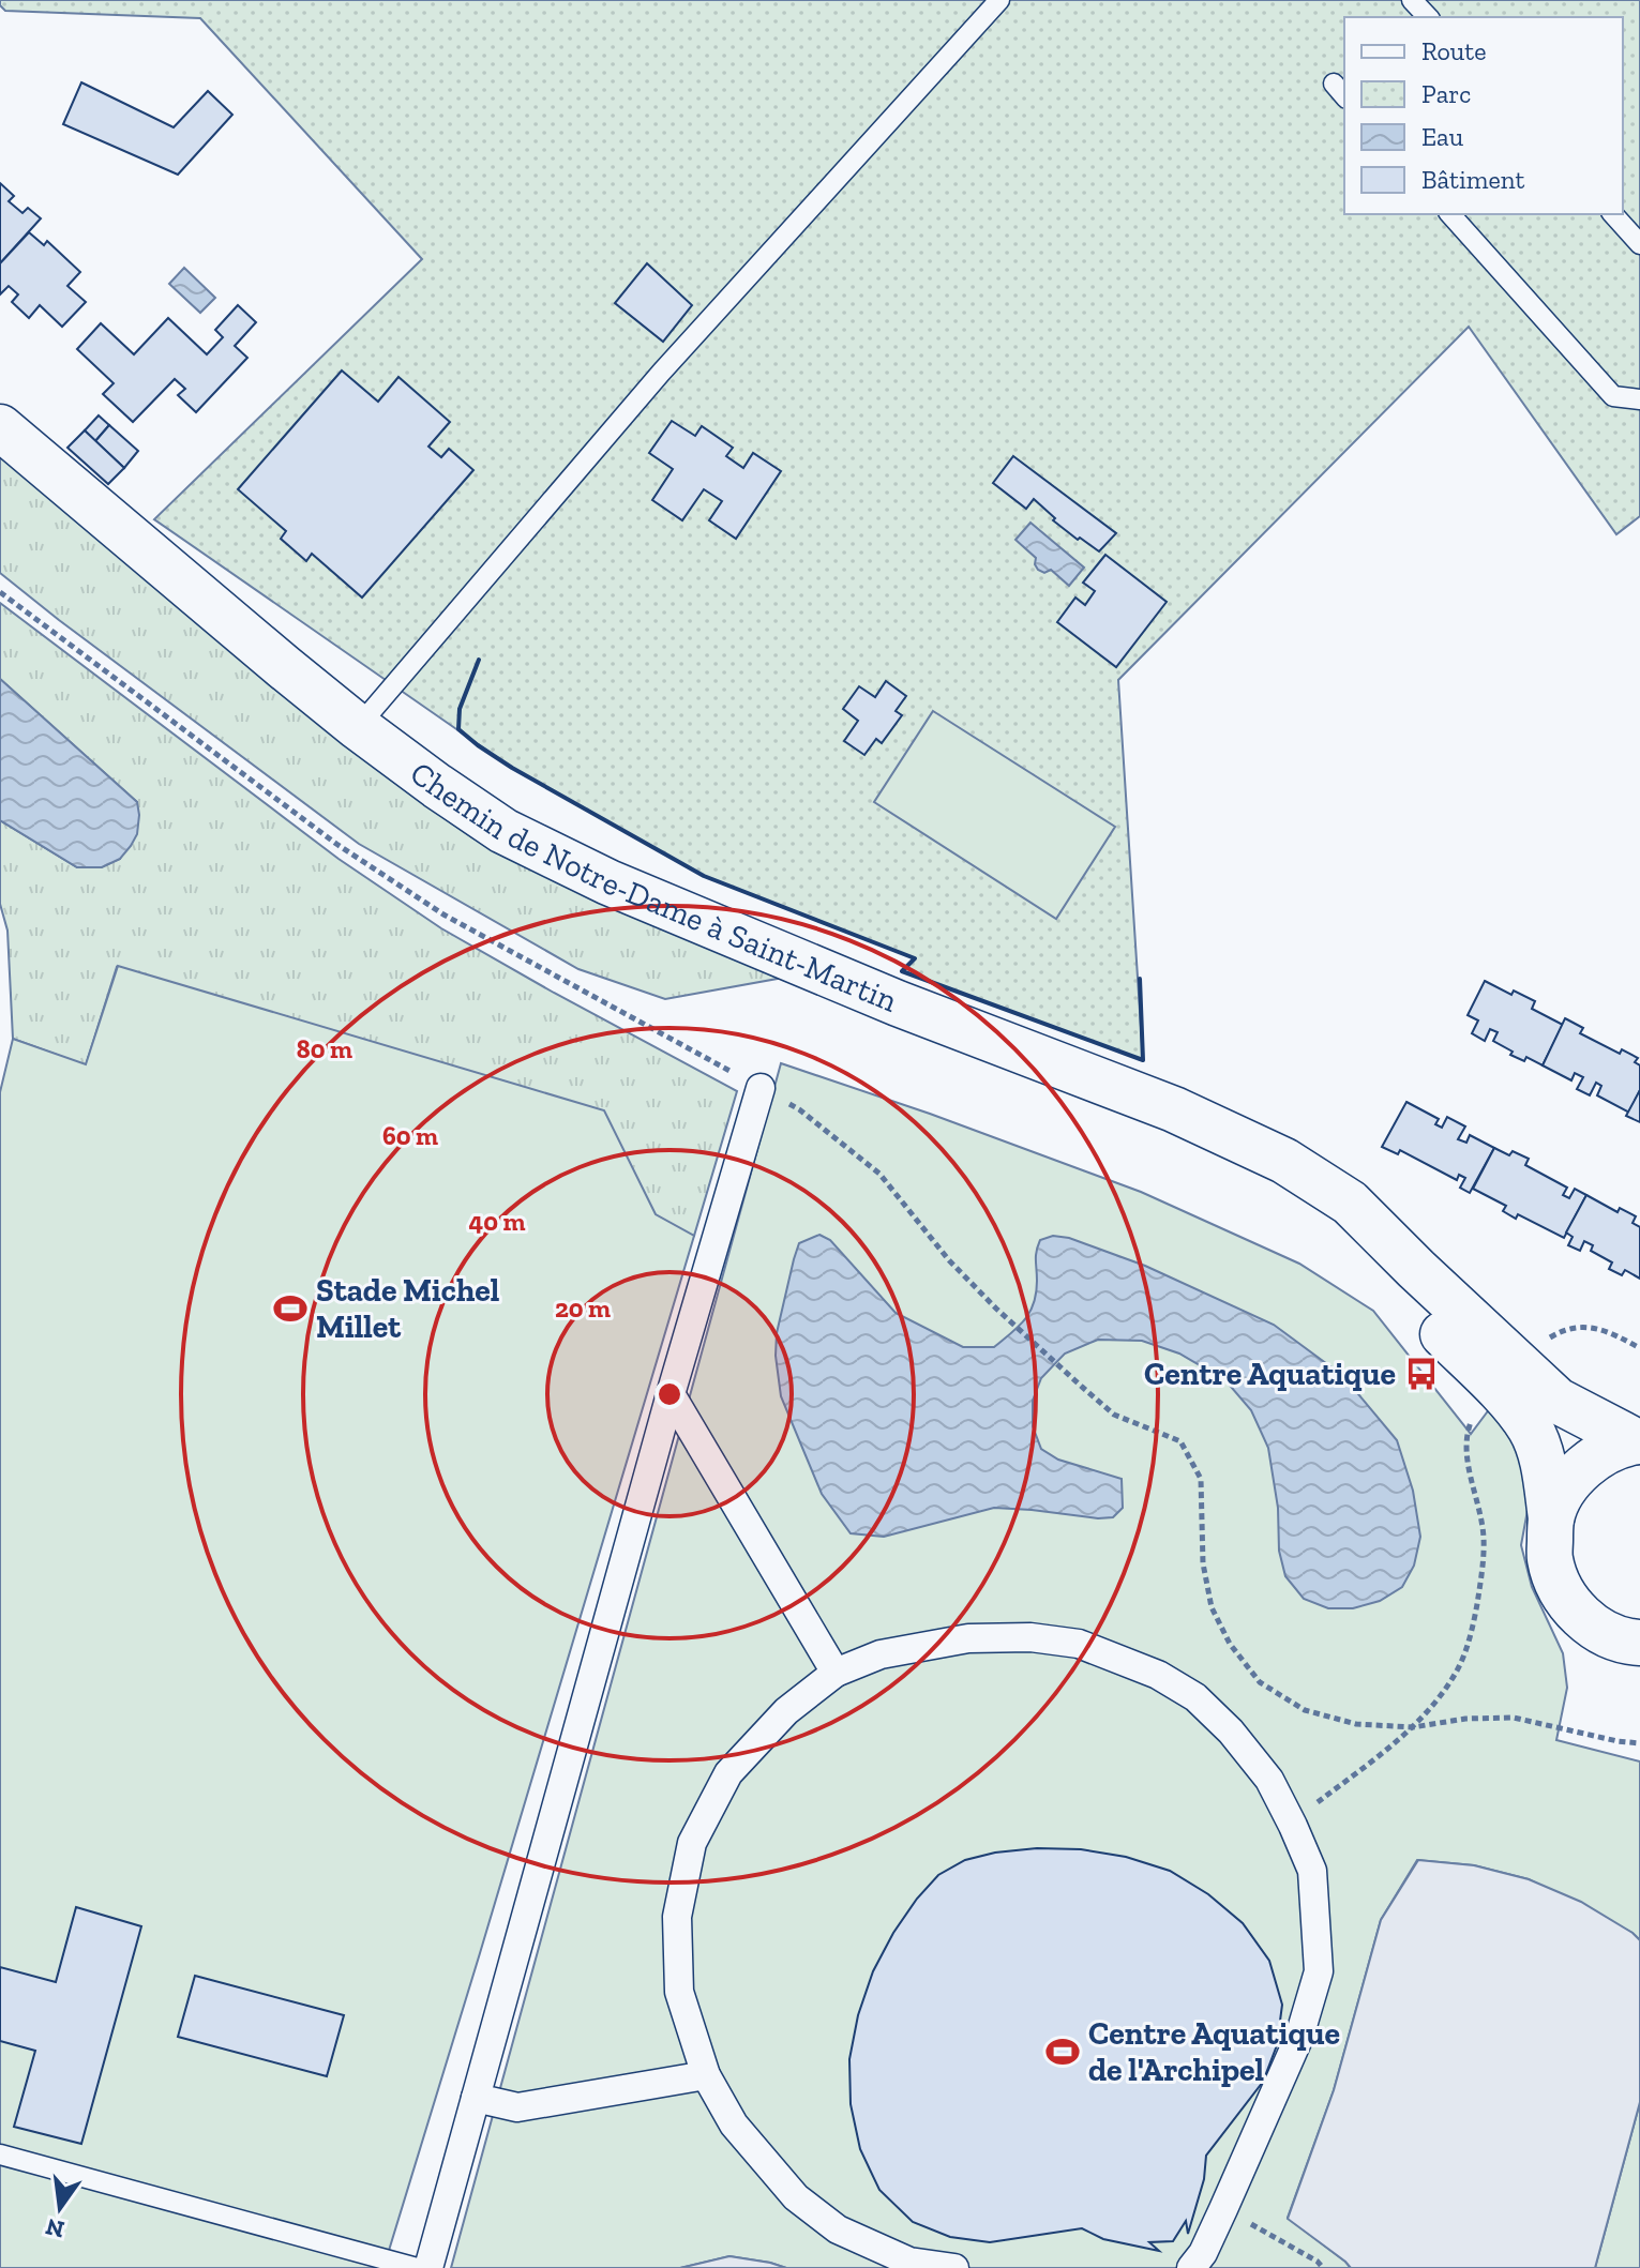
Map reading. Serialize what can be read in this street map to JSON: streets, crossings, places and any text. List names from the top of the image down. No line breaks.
{"streets":{"street":["Chemin de Notre-Dame à Saint-Martin"]},"places":{"sports":["Stade Michel Millet","Centre Aquatique de l'Archipel"],"bus stop":["Centre Aquatique"]},"legend":["Route","Parc","Eau","Bâtiment"],"north":"bottom","rings":["80 m","60 m","40 m","20 m"]}
